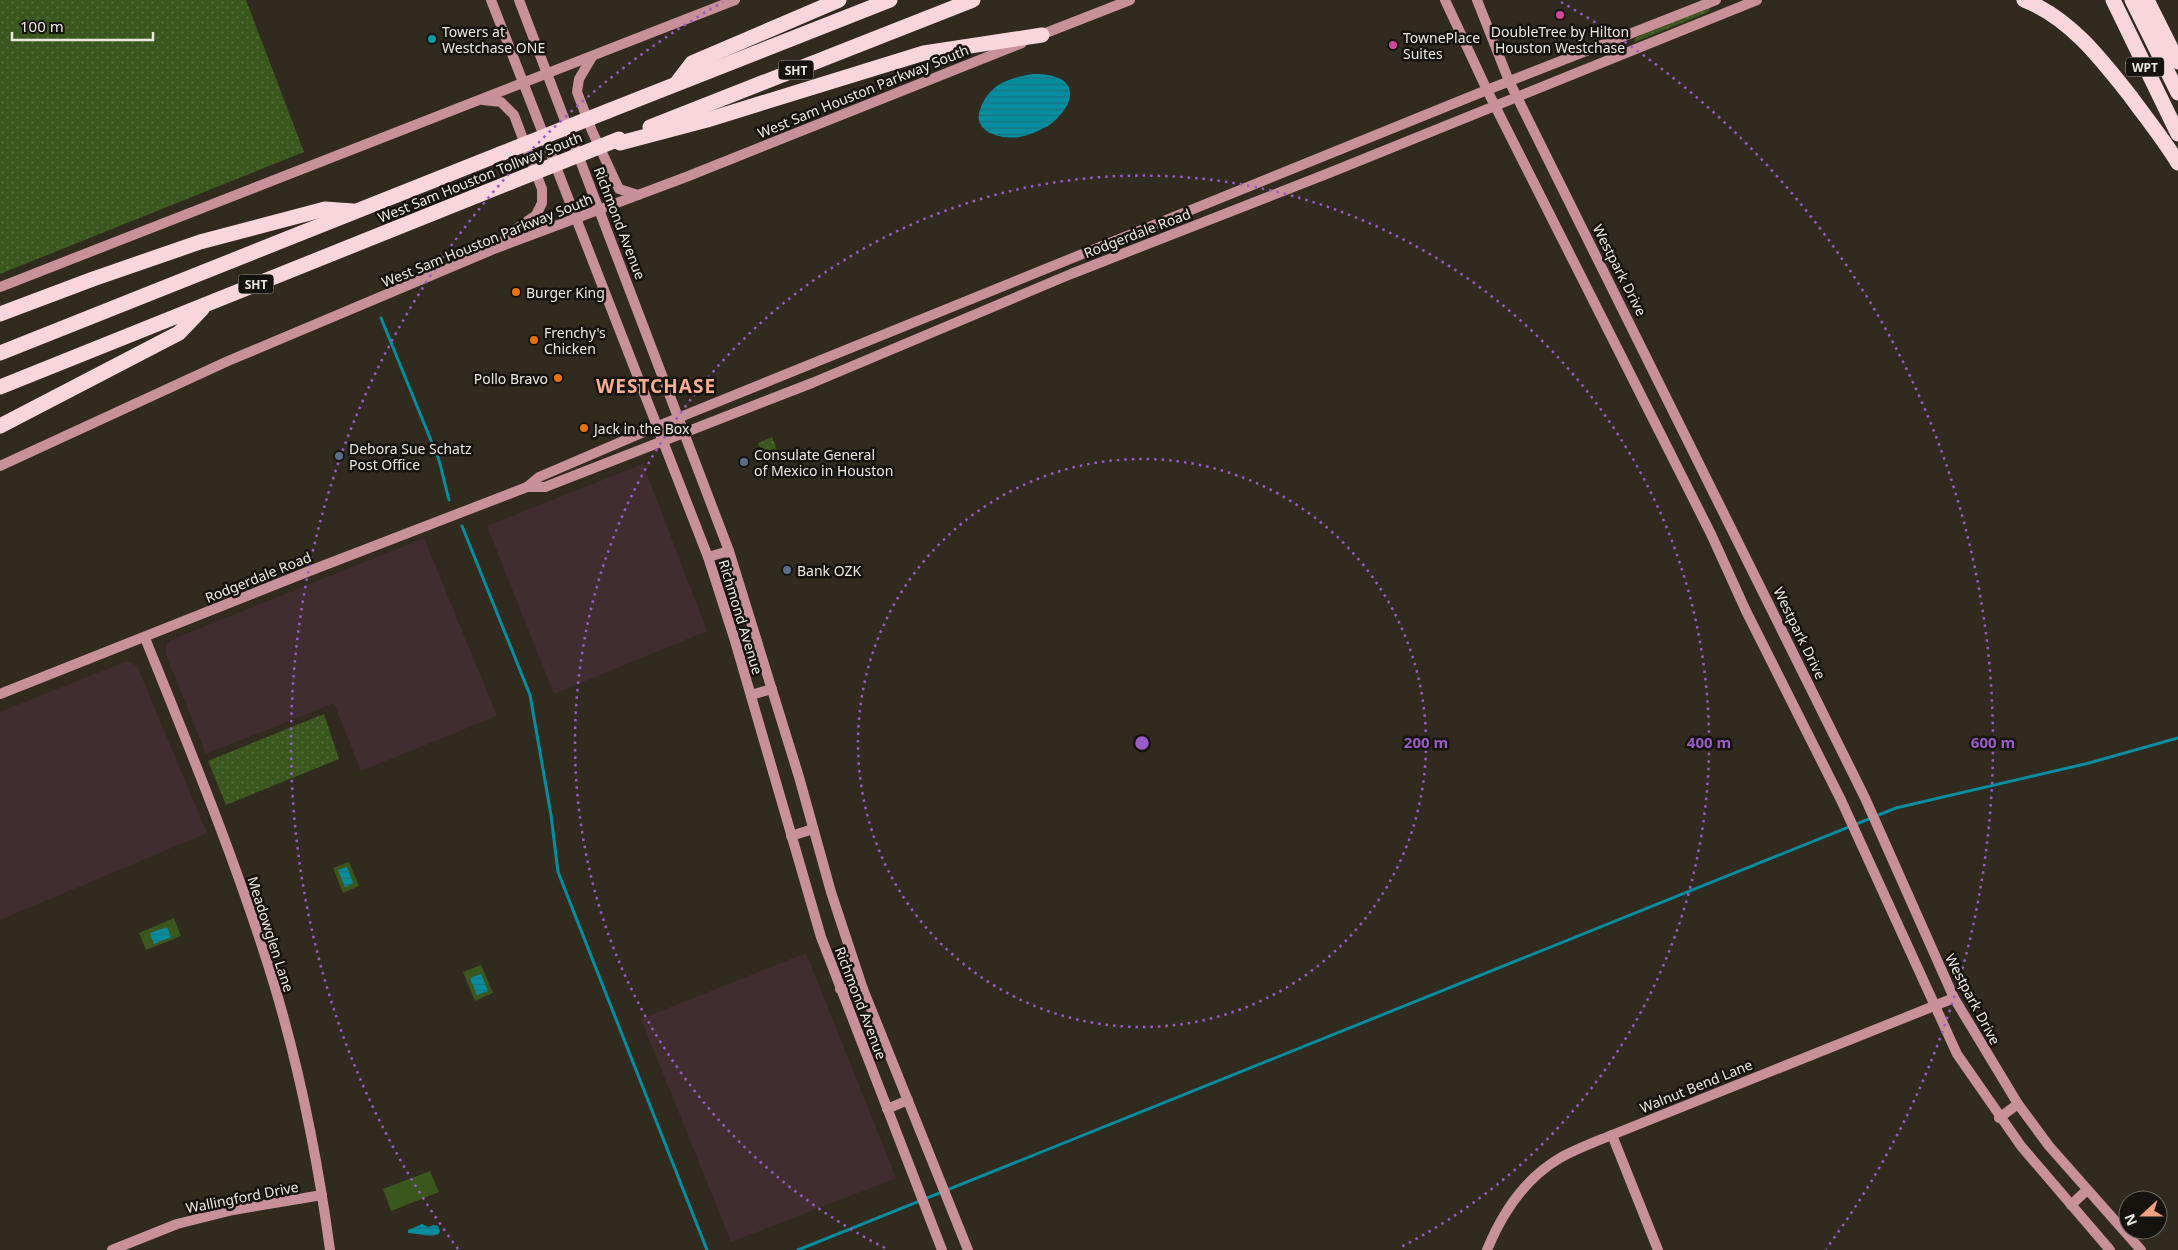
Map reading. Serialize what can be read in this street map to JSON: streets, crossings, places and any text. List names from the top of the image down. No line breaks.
{"streets":{"highway":["WPT","SHT","West Sam Houston Tollway South"],"main road":["West Sam Houston Parkway South","Richmond Avenue","Rodgerdale Road","Westpark Drive","Meadowglen Lane","Walnut Bend Lane","Wallingford Drive"]},"crossings":[["SHT","West Sam Houston Tollway South"],["West Sam Houston Parkway South","Richmond Avenue"],["Richmond Avenue","Rodgerdale Road"],["Rodgerdale Road","Westpark Drive"],["Rodgerdale Road","Meadowglen Lane"],["Westpark Drive","Walnut Bend Lane"],["Meadowglen Lane","Wallingford Drive"]],"districts":["WESTCHASE"],"places":["DoubleTree by Hilton Houston Westchase","Towers at Westchase ONE","TownePlace Suites","Burger King","Frenchy's Chicken","Pollo Bravo","Jack in the Box","Debora Sue Schatz Post Office","Consulate General of Mexico in Houston","Bank OZK"],"scale_bar":"100 m","north":"left","rings":["200 m","400 m","600 m"]}
